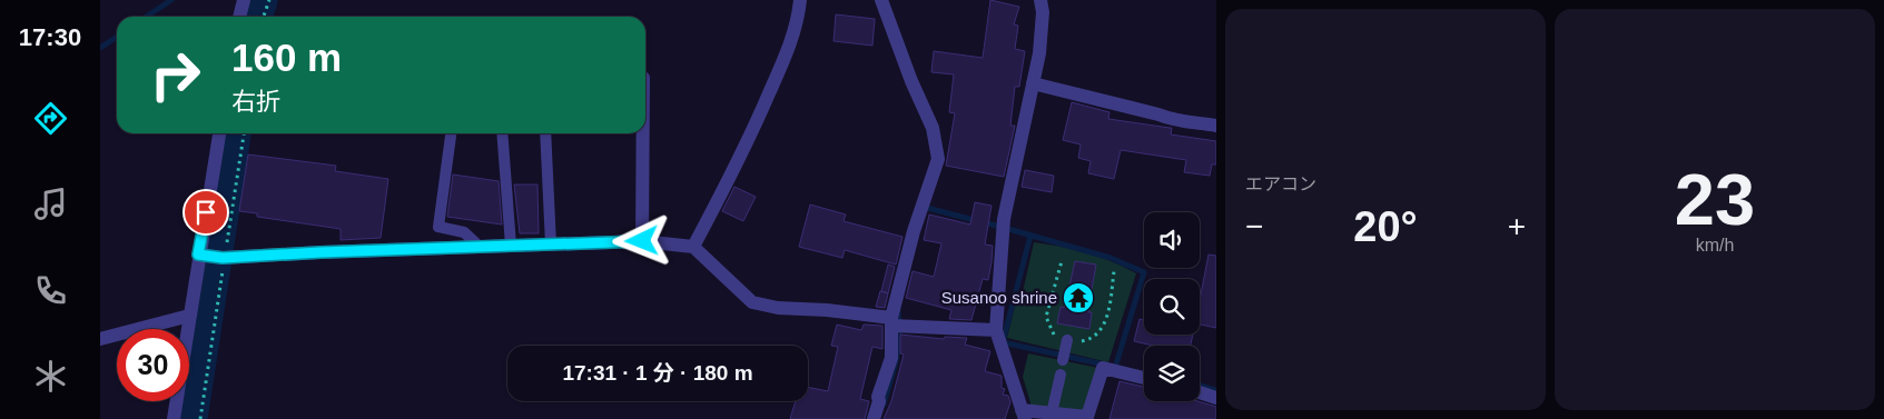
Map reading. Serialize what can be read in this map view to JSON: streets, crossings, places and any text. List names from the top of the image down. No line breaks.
{"places":{"temple":["Susanoo shrine"]},"page":{"tabs":"17:30","tile":["エアコン",["23","km/h"]],"turn":["160 m","右折"],"heat":["−","20°","+"],"limit":"30","trip":"17:31 · 1 分 · 180 m"}}
